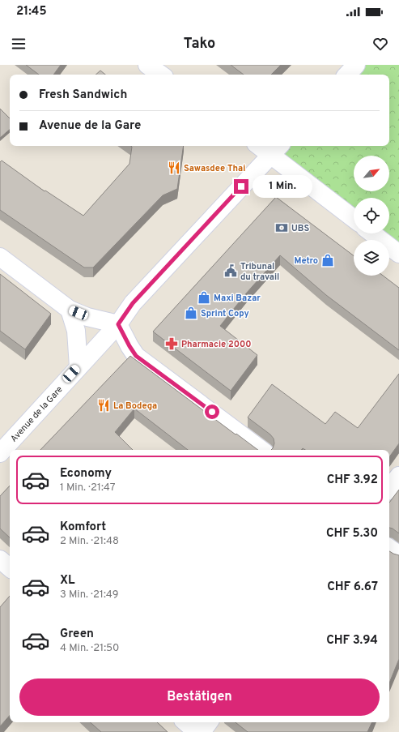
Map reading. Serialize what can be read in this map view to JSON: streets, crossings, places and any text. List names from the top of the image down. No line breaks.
{"streets":{"street":["Avenue de la Gare"]},"places":{"restaurant":["Sawasdee Thai","La Bodega"],"bank":["UBS"],"shop":["Metro","Maxi Bazar","Sprint Copy"],"public building":["Tribunal du travail"],"pharmacy":["Pharmacie 2000"]},"north":"top right","page":{"status":"21:45","header":"Tako","banner":["Fresh Sandwich","Avenue de la Gare"],"bubble":"1 Min.","list":[{"name":"Economy","note":"1 Min. · 21:47","value":"CHF 3.92"},{"name":"Komfort","note":"2 Min. · 21:48","value":"CHF 5.30"},{"name":"XL","note":"3 Min. · 21:49","value":"CHF 6.67"},{"name":"Green","note":"4 Min. · 21:50","value":"CHF 3.94"}],"buttons":"Bestätigen"}}
